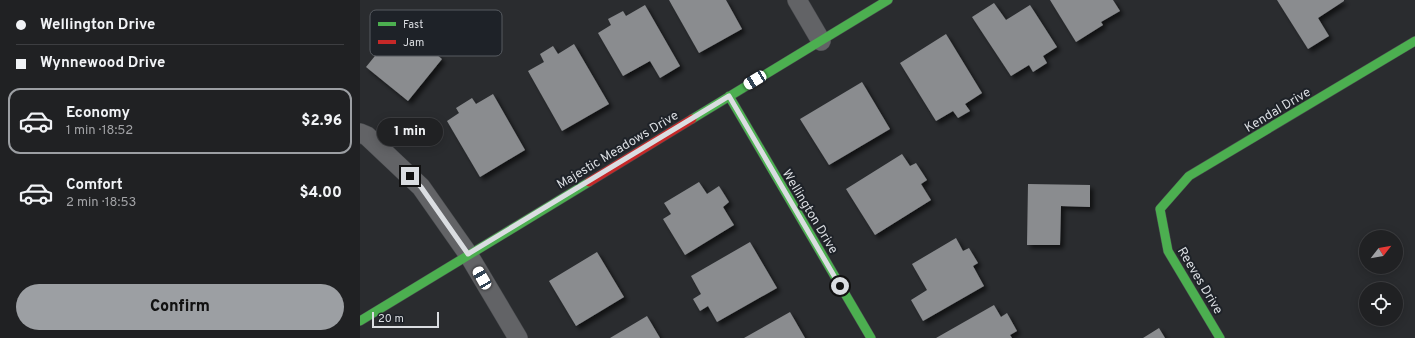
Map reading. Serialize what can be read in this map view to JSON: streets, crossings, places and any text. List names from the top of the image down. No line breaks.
{"streets":{"street":["Kendal Drive","Majestic Meadows Drive","Wellington Drive","Reeves Drive"]},"crossings":[["Kendal Drive","Reeves Drive"],["Majestic Meadows Drive","Wellington Drive"]],"legend":["Fast","Jam"],"scale_bar":"20 m","north":"top right","page":{"banner":["Wellington Drive","Wynnewood Drive"],"list":[{"name":"Economy","note":"1 min · 18:52","value":"$2.96"},{"name":"Comfort","note":"2 min · 18:53","value":"$4.00"}],"bubble":"1 min","buttons":"Confirm","scale":"20 m"}}
